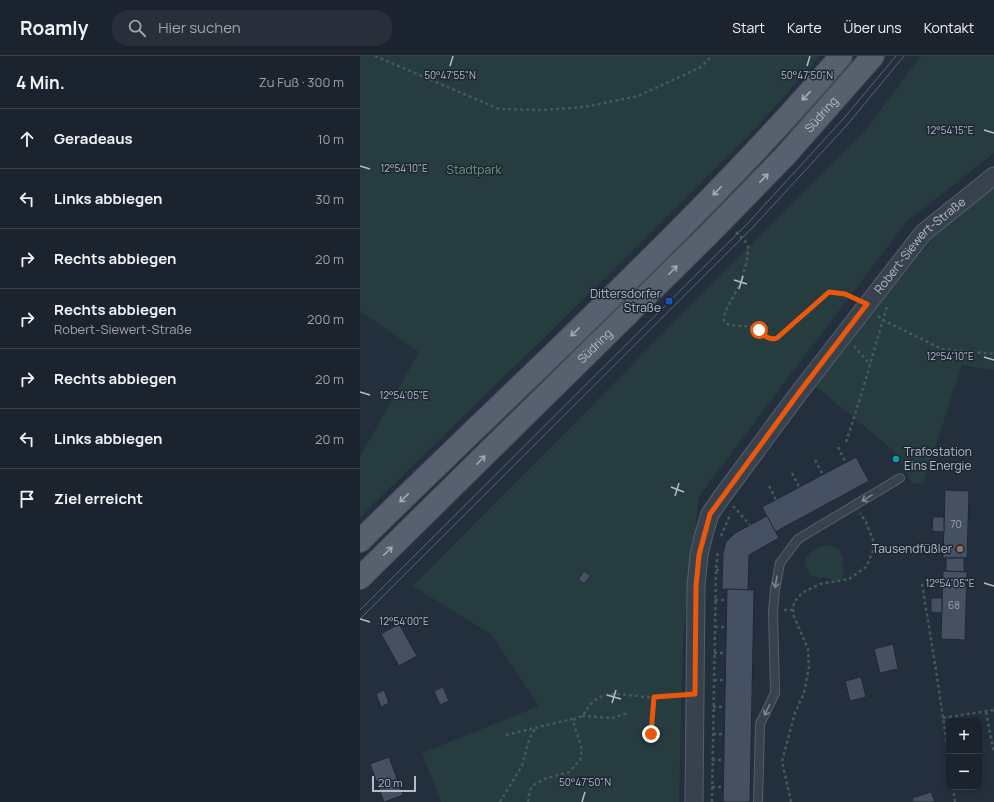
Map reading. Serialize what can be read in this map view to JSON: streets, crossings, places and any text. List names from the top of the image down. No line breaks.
{"streets":{"main road":["Südring"],"street":["Robert-Siewert-Straße"]},"parks":["Stadtpark"],"places":{"transit":["Dittersdorfer Straße"],"other":["Trafostation Eins Energie","Tausendfüßler"]},"house_numbers":["70","68"],"scale_bar":"20 m","page":{"header":"Roamly","search":"Hier suchen","nav":["Start","Karte","Über uns","Kontakt"],"heading":["4 Min.","Zu Fuß · 300 m"],"list":[["Geradeaus","10 m"],["Links abbiegen","30 m"],["Rechts abbiegen","20 m"],["Rechts abbiegen","Robert-Siewert-Straße","200 m"],["Rechts abbiegen","20 m"],["Links abbiegen","20 m"],"Ziel erreicht"],"map_buttons":["+","−"],"scale":"20 m"},"coordinates":["50°47'55\"N","50°47'50\"N","12°54'15\"E","12°54'10\"E","12°54'05\"E","12°54'00\"E"]}
